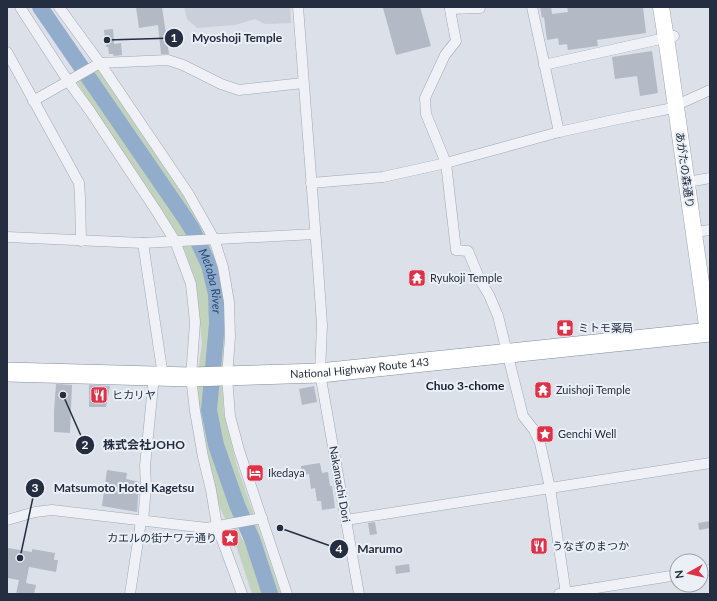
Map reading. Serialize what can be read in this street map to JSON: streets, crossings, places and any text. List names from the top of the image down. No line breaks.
{"streets":{"highway":["National Highway Route 143"],"main road":["あがたの森通り"],"street":["Nakamachi Dori"]},"crossings":[["あがたの森通り","National Highway Route 143"],["National Highway Route 143","Nakamachi Dori"]],"districts":["Chuo 3-chome"],"water":["Metoba River"],"places":{"other":["Myoshoji Temple","株式会社JOHO","Marumo","Matsumoto Hotel Kagetsu"],"temple":["Ryukoji Temple","Zuishoji Temple"],"pharmacy":["ミトモ薬局"],"restaurant":["ヒカリヤ","うなぎのまつか"],"place":["Genchi Well","カエルの街ナワテ通り"],"hotel":["Ikedaya"]},"north":"left"}
